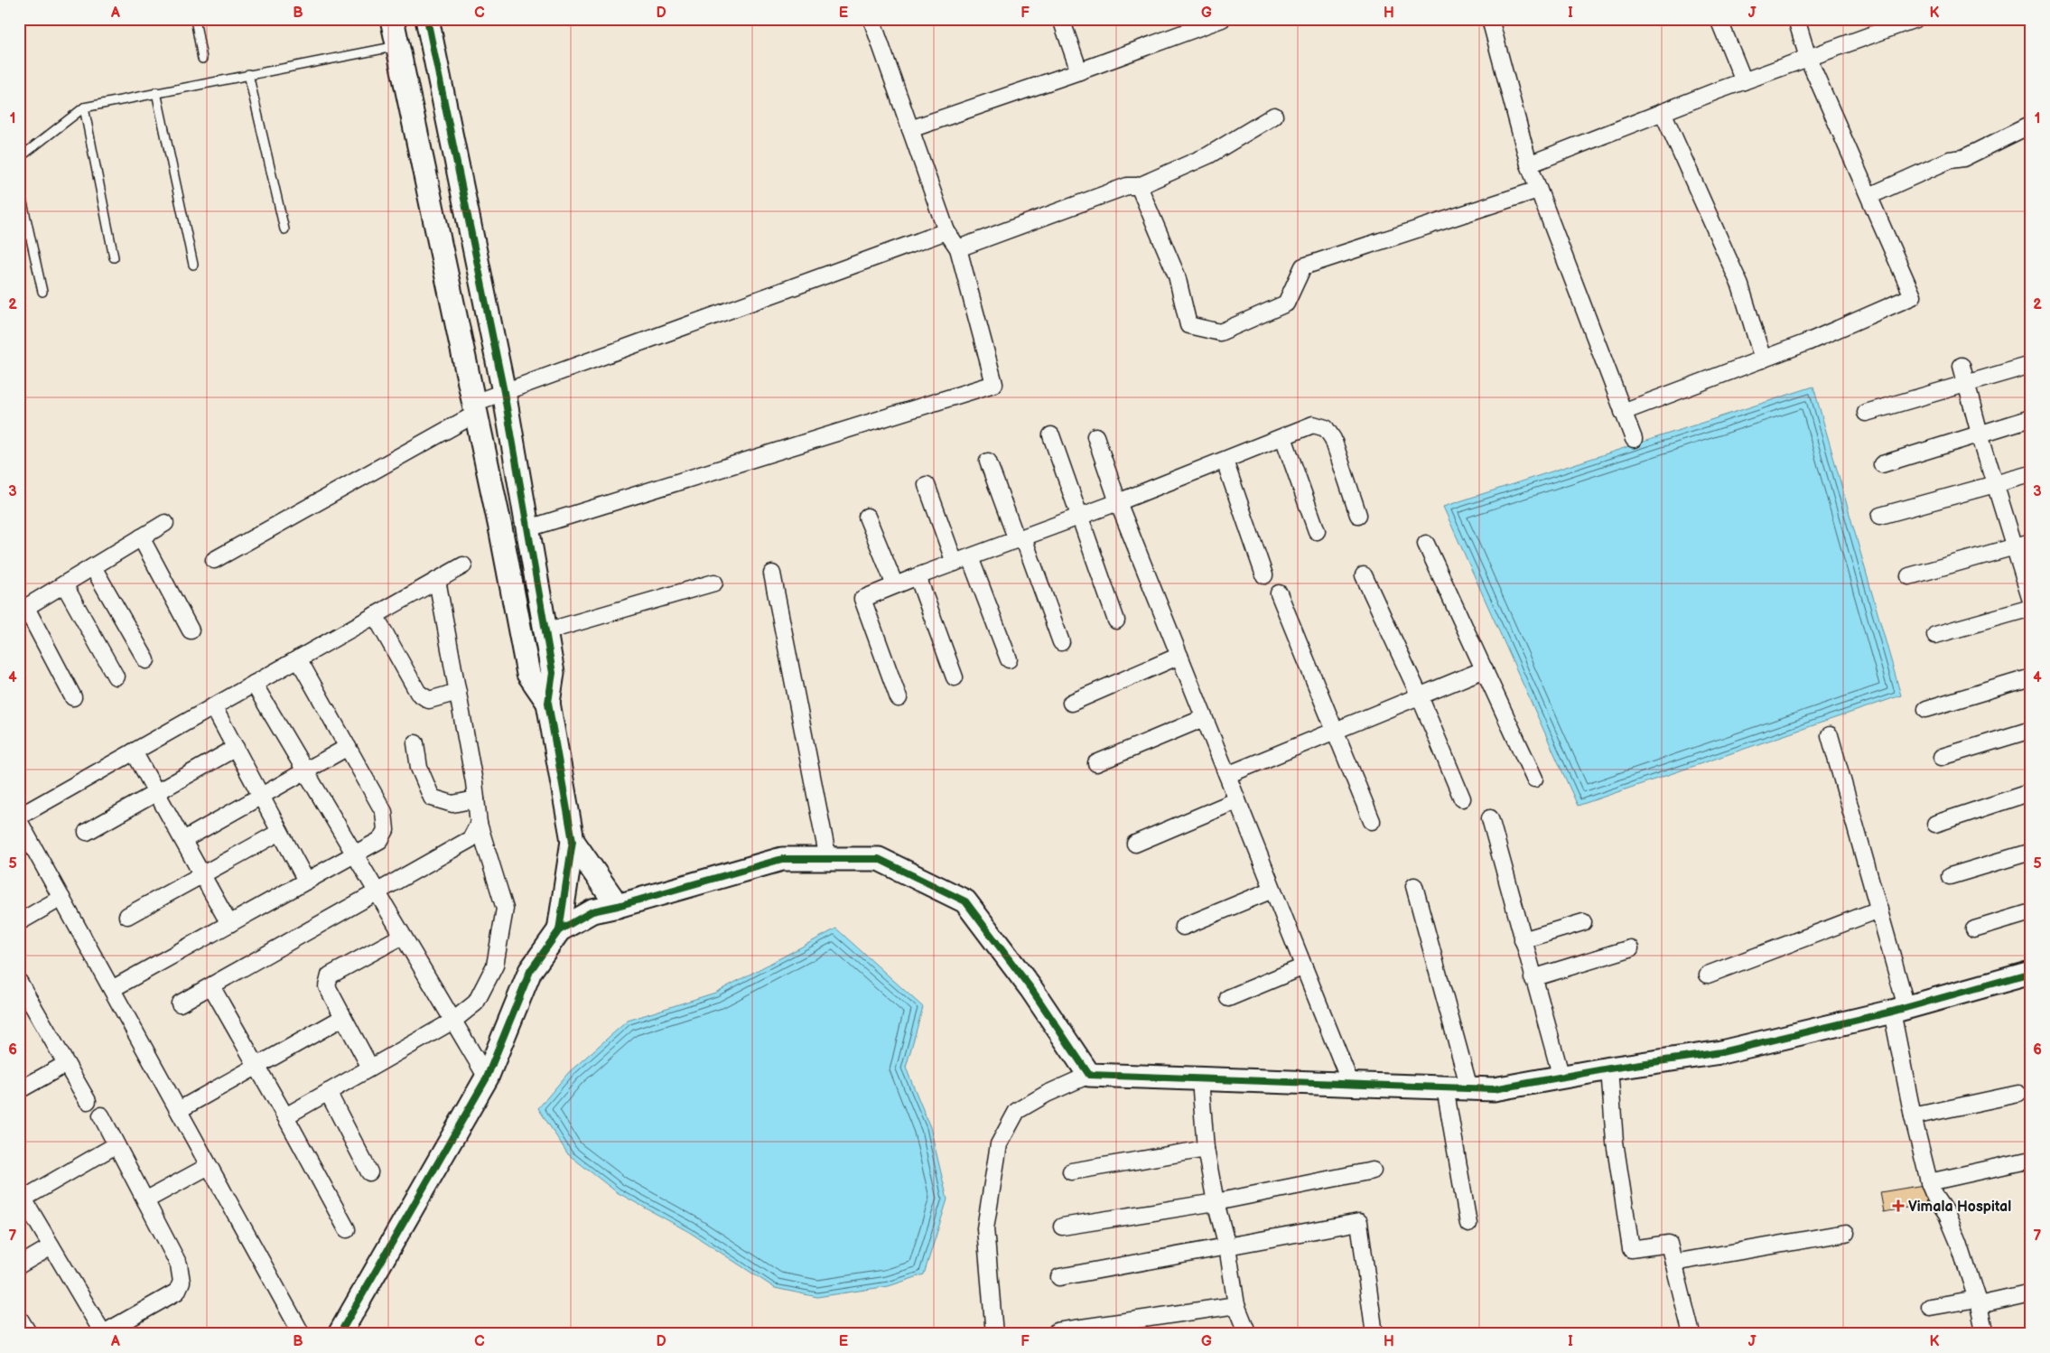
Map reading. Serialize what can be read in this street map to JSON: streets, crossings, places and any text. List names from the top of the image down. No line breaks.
{"places":{"health":["Vimala Hospital"]},"grid":{"columns":["A","B","C","D","E","F","G","H","I","J","K"],"rows":["1","2","3","4","5","6","7"]}}
